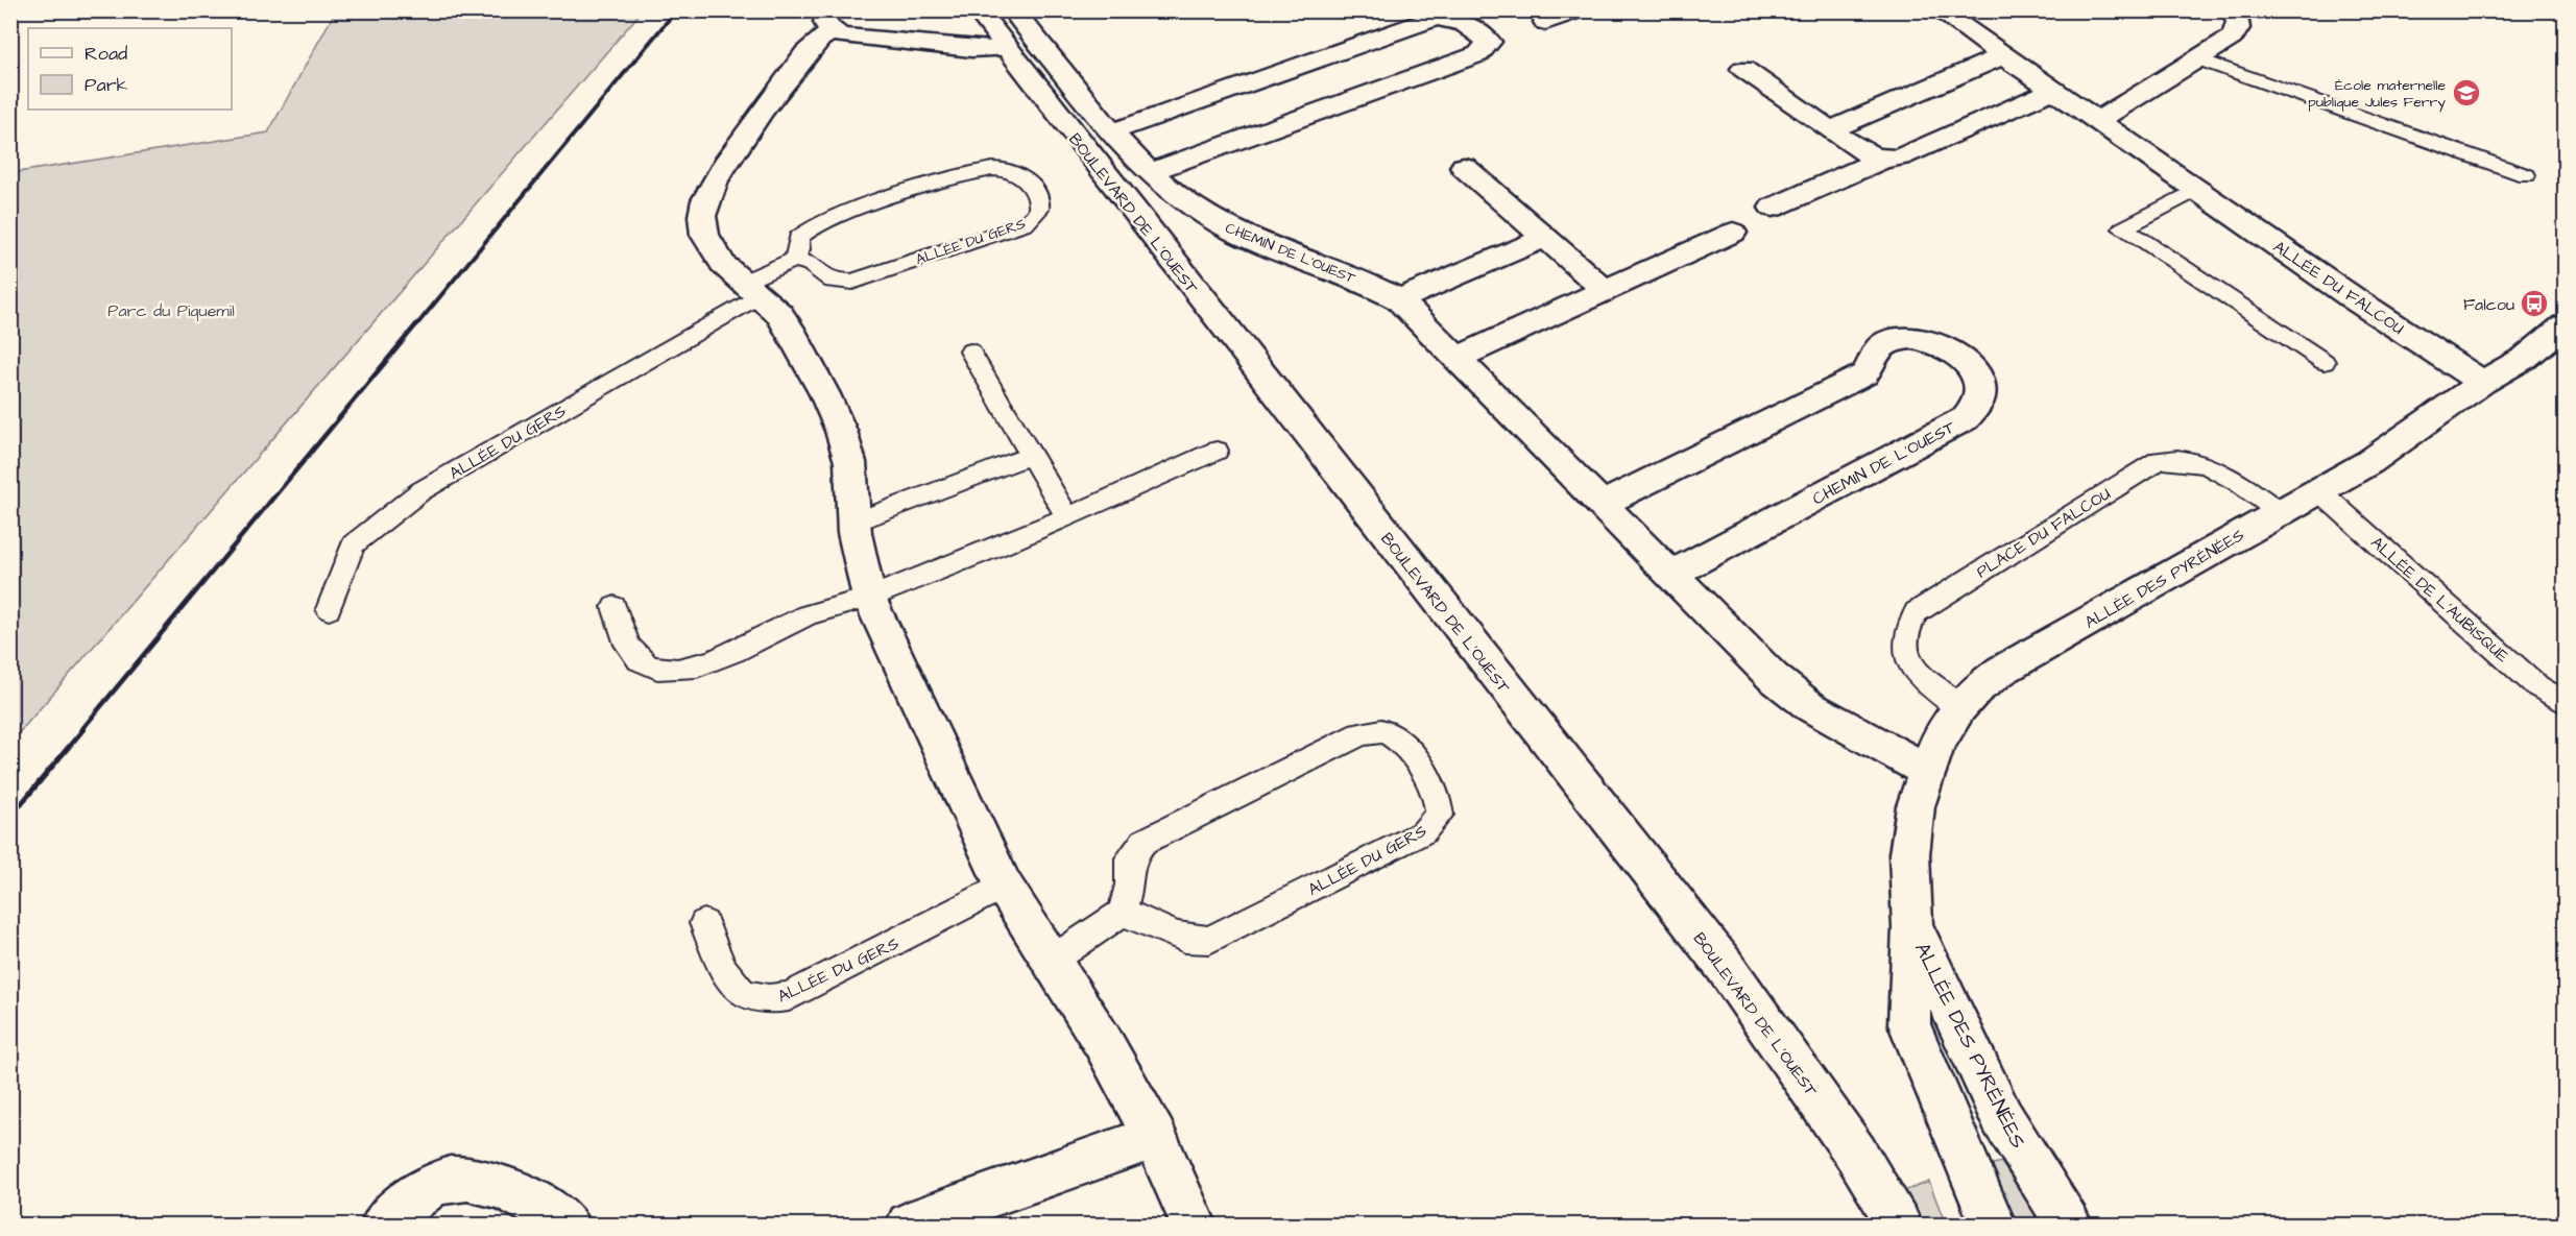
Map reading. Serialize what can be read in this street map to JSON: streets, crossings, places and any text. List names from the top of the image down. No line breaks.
{"streets":{"street":["BOULEVARD DE L'OUEST","CHEMIN DE L'OUEST","ALLÉE DU FALCOU","ALLÉE DES PYRÉNÉES"],"lane":["ALLÉE DU GERS","PLACE DU FALCOU","ALLÉE DE L'AUBISQUE"]},"crossings":[["BOULEVARD DE L'OUEST","CHEMIN DE L'OUEST"],["CHEMIN DE L'OUEST","ALLÉE DES PYRÉNÉES"],["ALLÉE DU FALCOU","ALLÉE DES PYRÉNÉES"],["PLACE DU FALCOU","ALLÉE DES PYRÉNÉES"],["ALLÉE DES PYRÉNÉES","ALLÉE DE L'AUBISQUE"]],"parks":["Parc du Piquemil"],"places":{"school or university":["École maternelle publique Jules Ferry"],"bus stop":["Falcou"]},"legend":["Road","Park"]}
